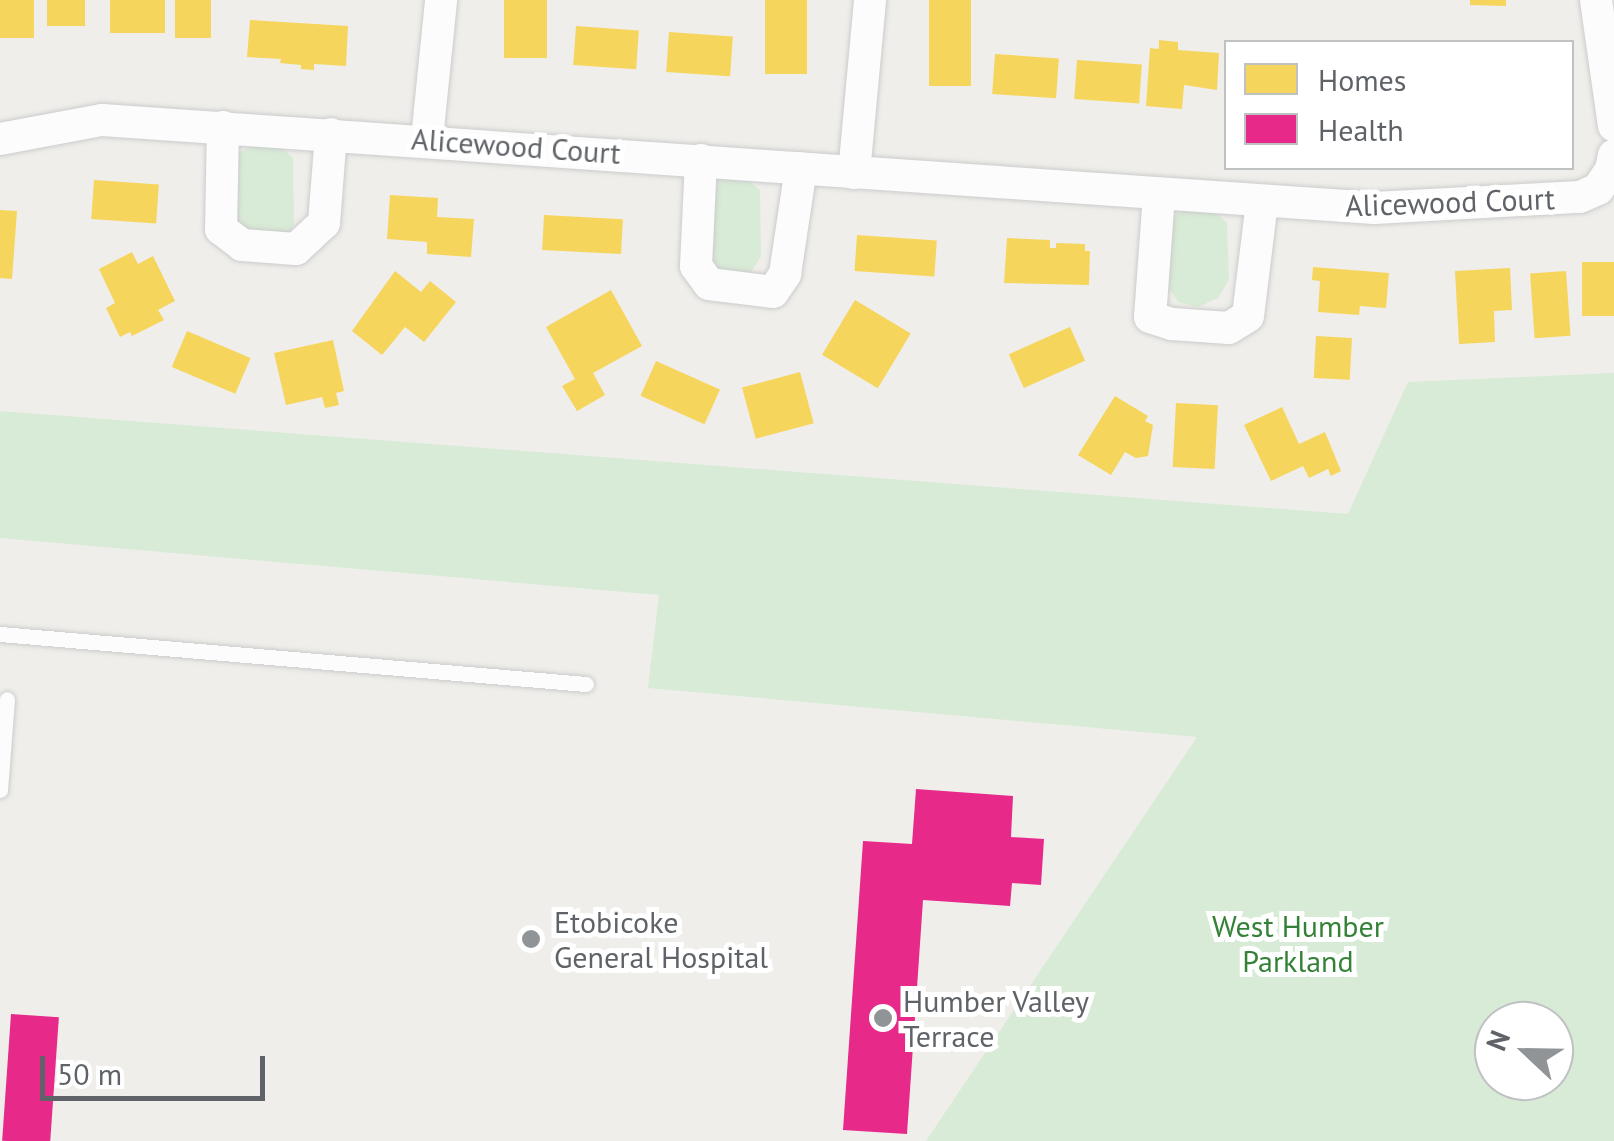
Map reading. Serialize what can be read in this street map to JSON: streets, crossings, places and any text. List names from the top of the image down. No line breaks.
{"streets":{"street":["Alicewood Court"]},"parks":["West Humber Parkland"],"places":["Etobicoke General Hospital","Humber Valley Terrace"],"legend":["Homes","Health"],"scale_bar":"50 m","north":"left"}
